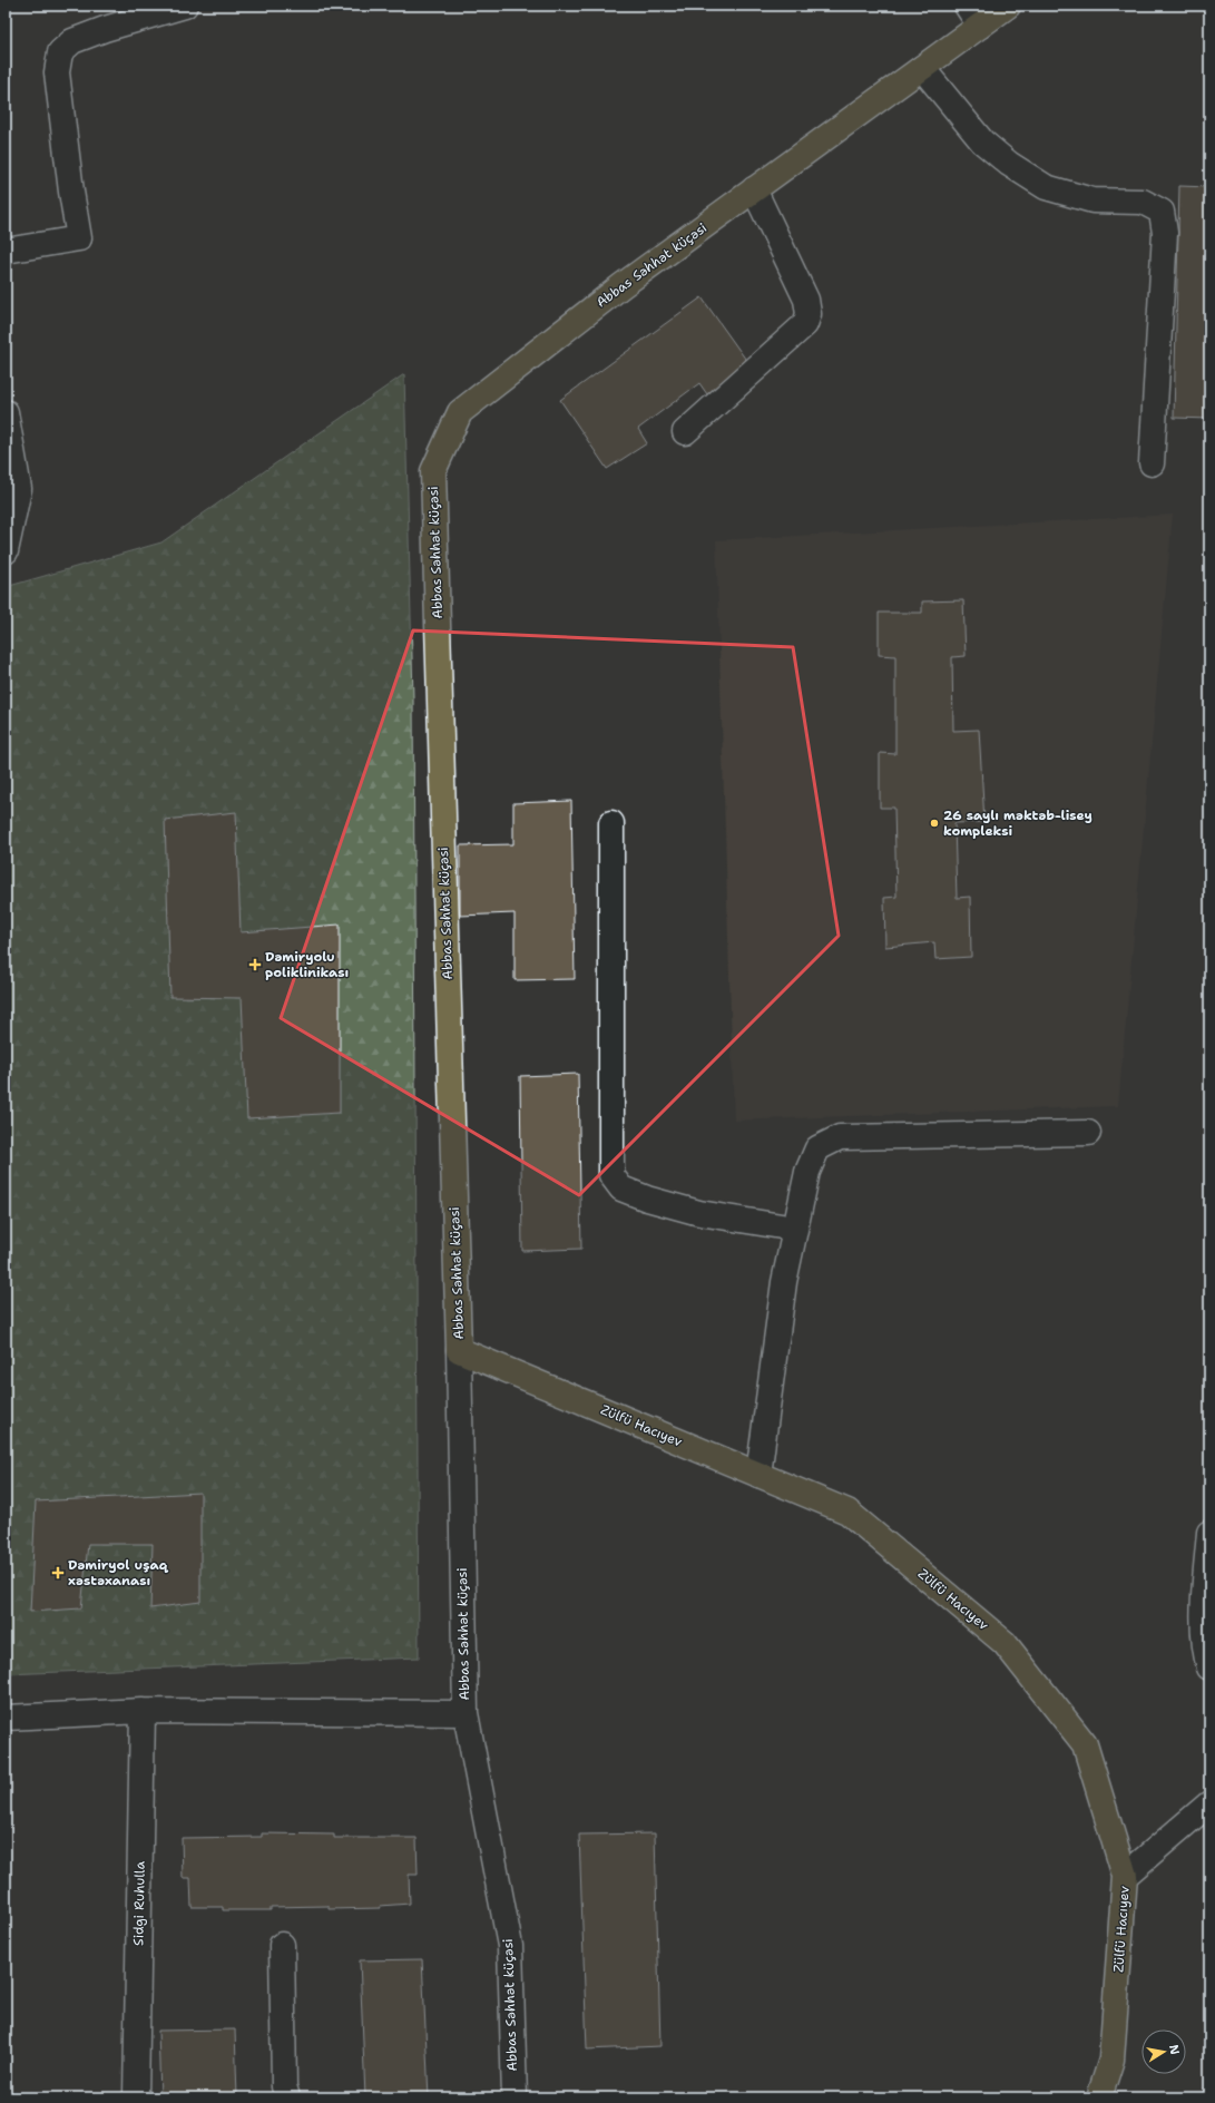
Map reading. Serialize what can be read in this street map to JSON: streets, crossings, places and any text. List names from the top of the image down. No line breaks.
{"streets":{"main road":["Abbas Səhhət küçəsi","Zülfü Hacıyev"],"street":["Sidgi Ruhulla"]},"crossings":[["Abbas Səhhət küçəsi","Zülfü Hacıyev"]],"places":{"other":["26 saylı məktəb-lisey kompleksi"],"health":["Dəmiryolu poliklinikası","Dəmiryol uşaq xəstəxanası"]},"north":"right"}
